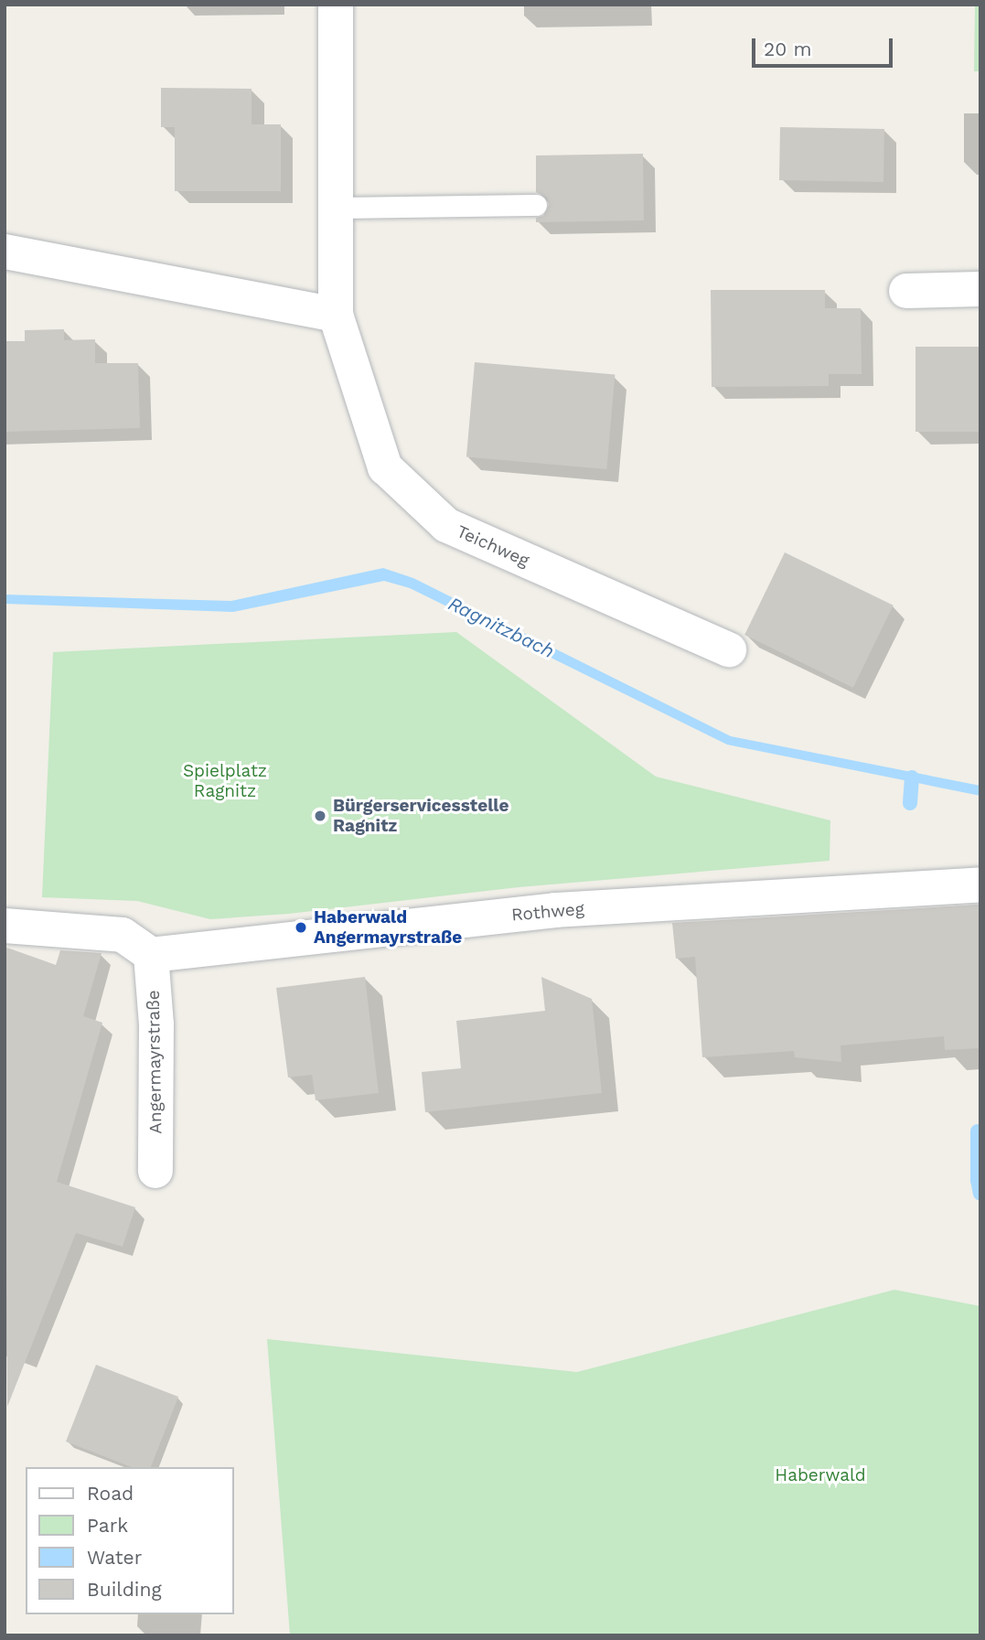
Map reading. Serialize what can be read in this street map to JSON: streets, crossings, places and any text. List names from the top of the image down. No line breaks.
{"streets":{"street":["Teichweg","Rothweg","Angermayrstraße"]},"crossings":[["Rothweg","Angermayrstraße"]],"water":["Ragnitzbach"],"parks":["Spielplatz Ragnitz","Haberwald"],"places":["Bürgerservicesstelle Ragnitz","Haberwald Angermayrstraße"],"legend":["Road","Park","Water","Building"],"scale_bar":"20 m"}
